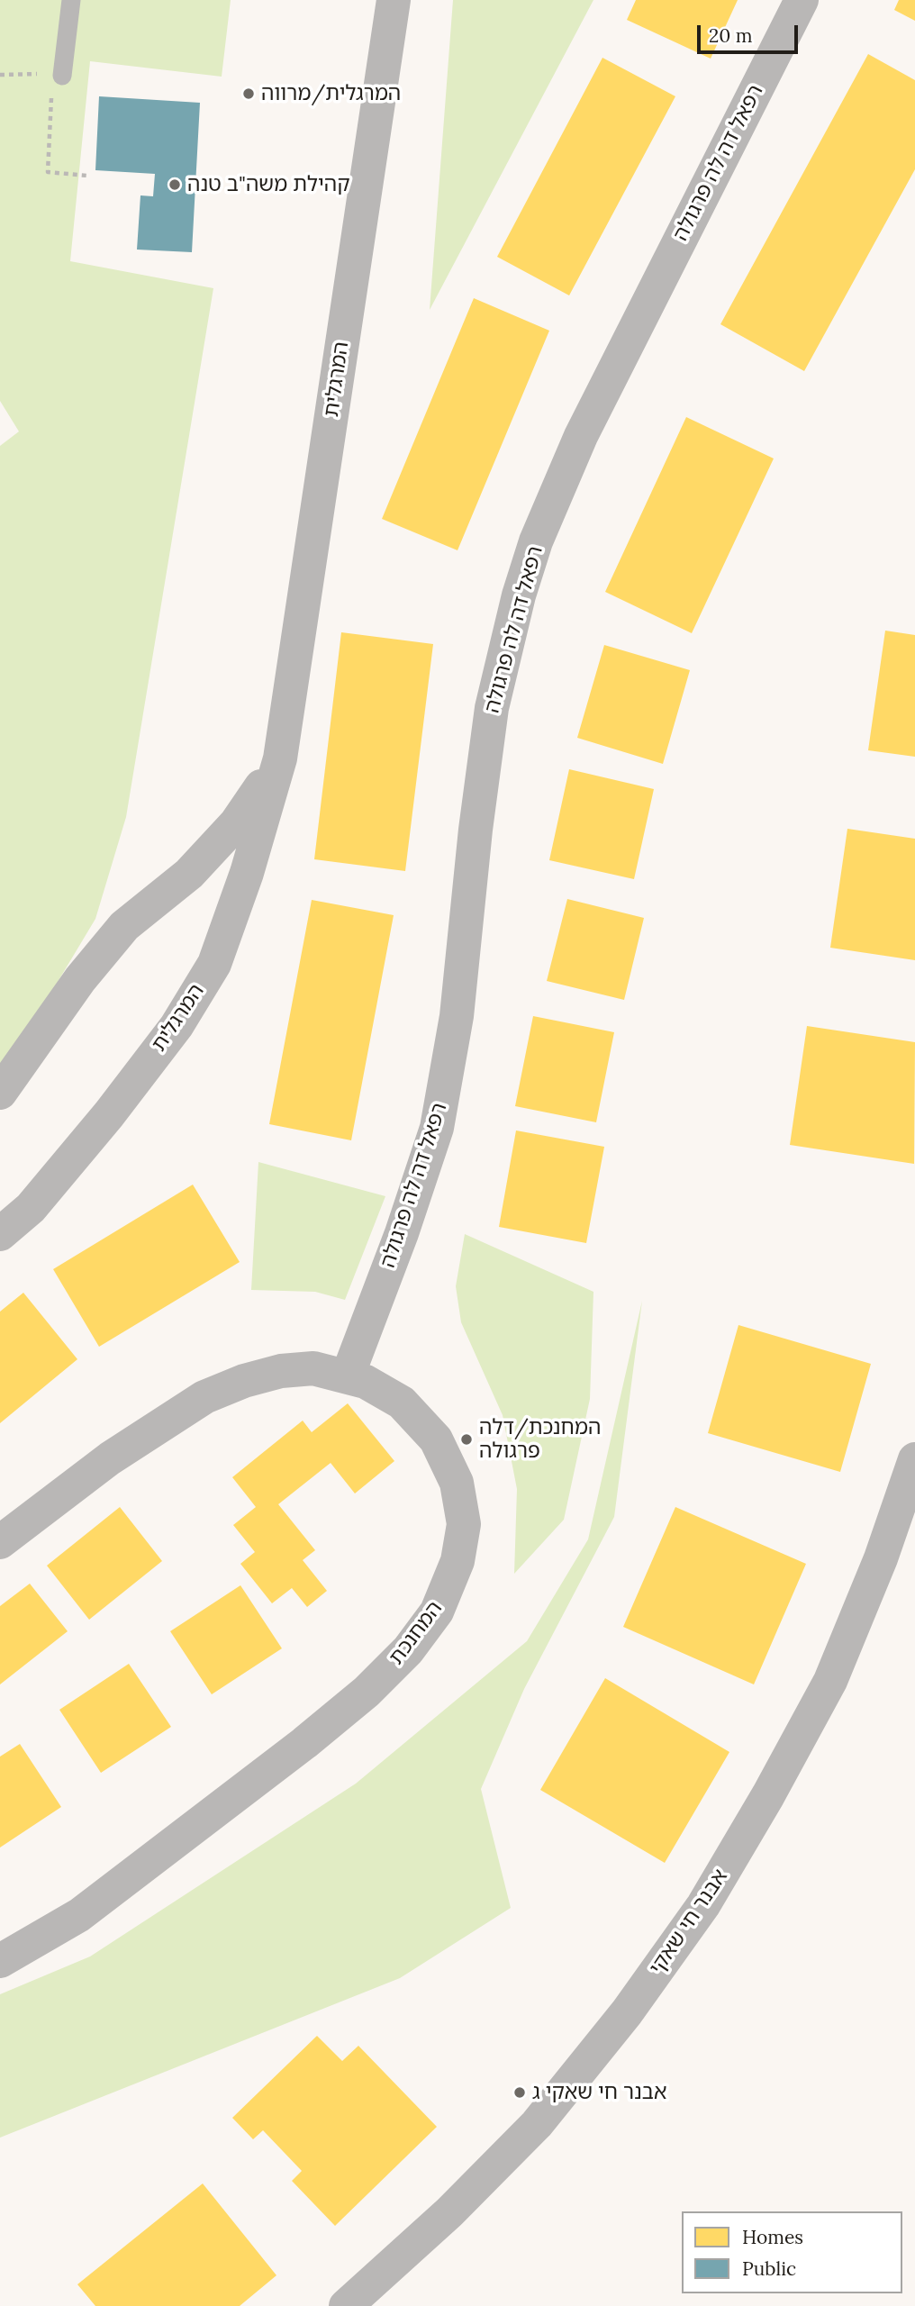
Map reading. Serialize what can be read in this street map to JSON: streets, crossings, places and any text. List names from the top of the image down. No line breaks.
{"streets":{"street":["רפאל דה לה פרגולה","המרגלית","המחנכת","אבנר חי שאקי"]},"crossings":[["רפאל דה לה פרגולה","המחנכת"]],"places":["המרגלית/מרווה","קהילת משה\"ב טנה","המחנכת/דלה פרגולה","אבנר חי שאקי ג"],"legend":["Homes","Public"],"scale_bar":"20 m"}
